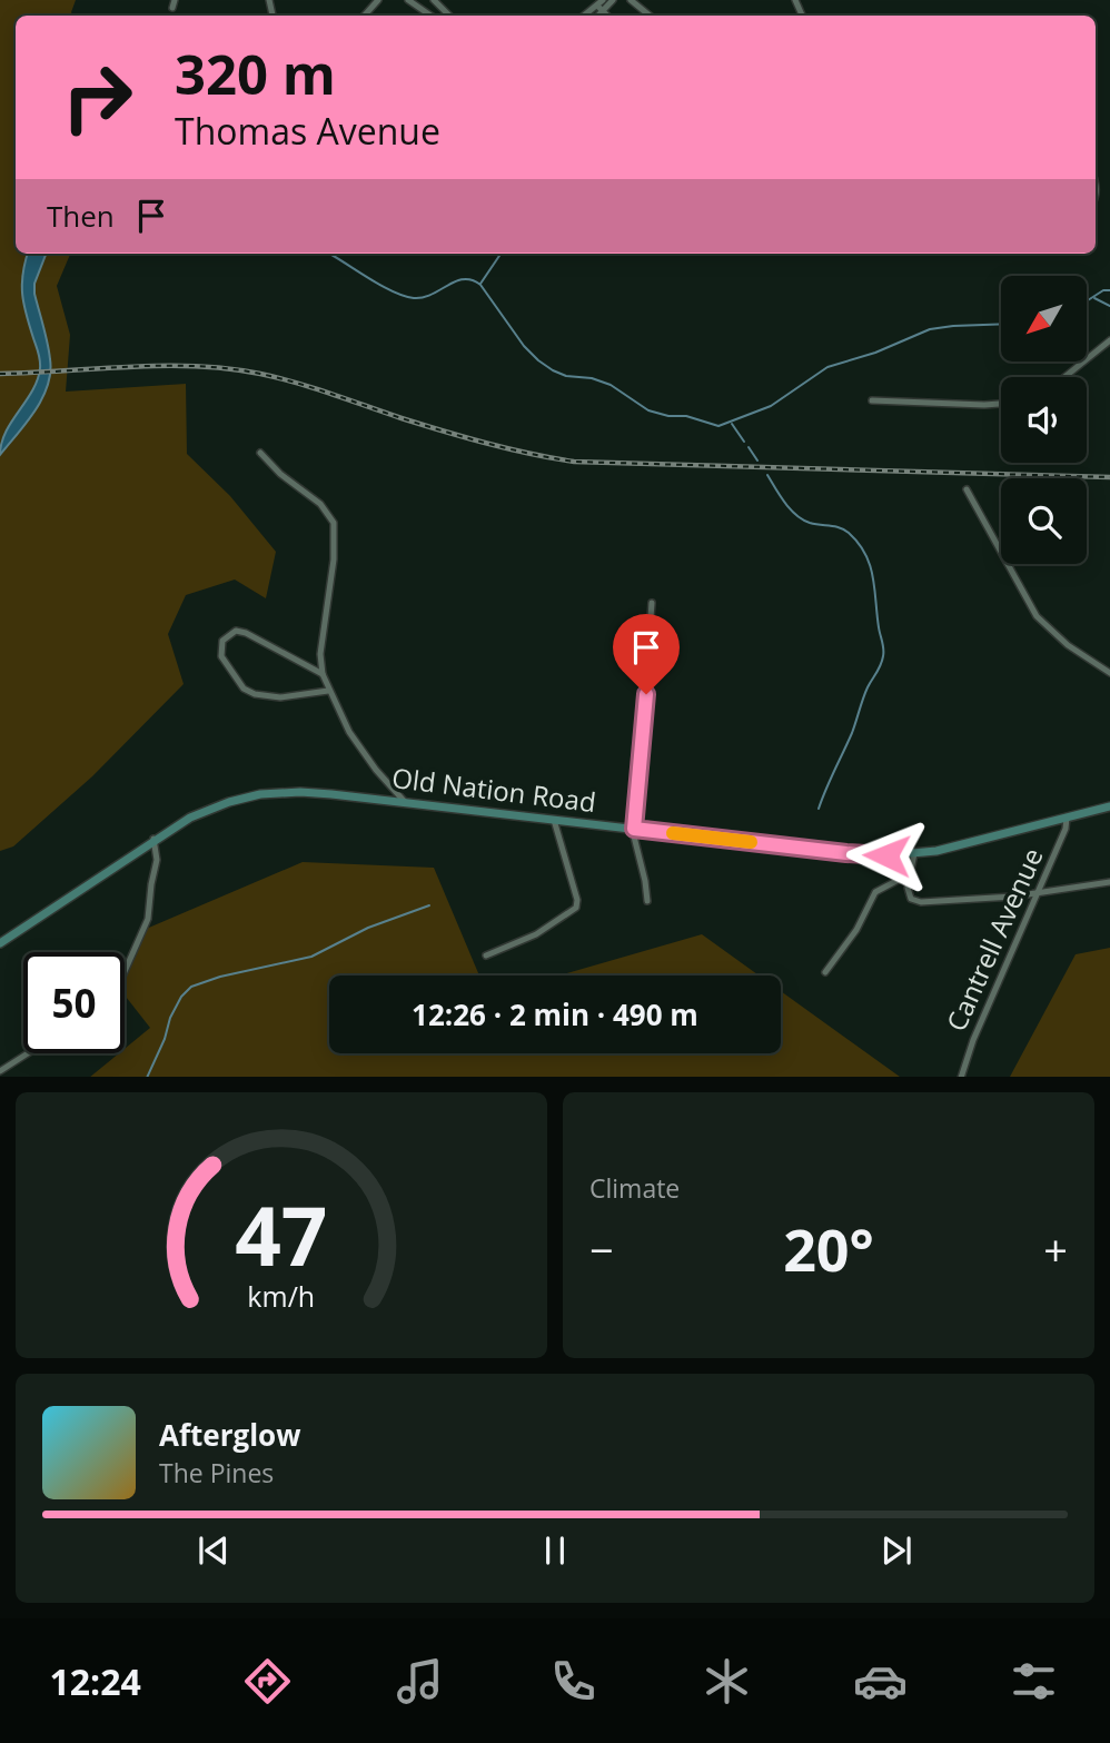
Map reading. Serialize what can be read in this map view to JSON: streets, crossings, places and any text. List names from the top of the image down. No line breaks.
{"streets":{"main road":["Old Nation Road"],"street":["Cantrell Avenue"]},"crossings":[["Old Nation Road","Cantrell Avenue"]],"north":"bottom left","page":{"turn":["320 m","Thomas Avenue"],"then":"Then","limit":"50","trip":"12:26 · 2 min · 490 m","tile":"Climate","heat":["−","20°","+"],"song":["Afterglow","The Pines"],"tabs":"12:24","gauge":["47","km/h"]}}
